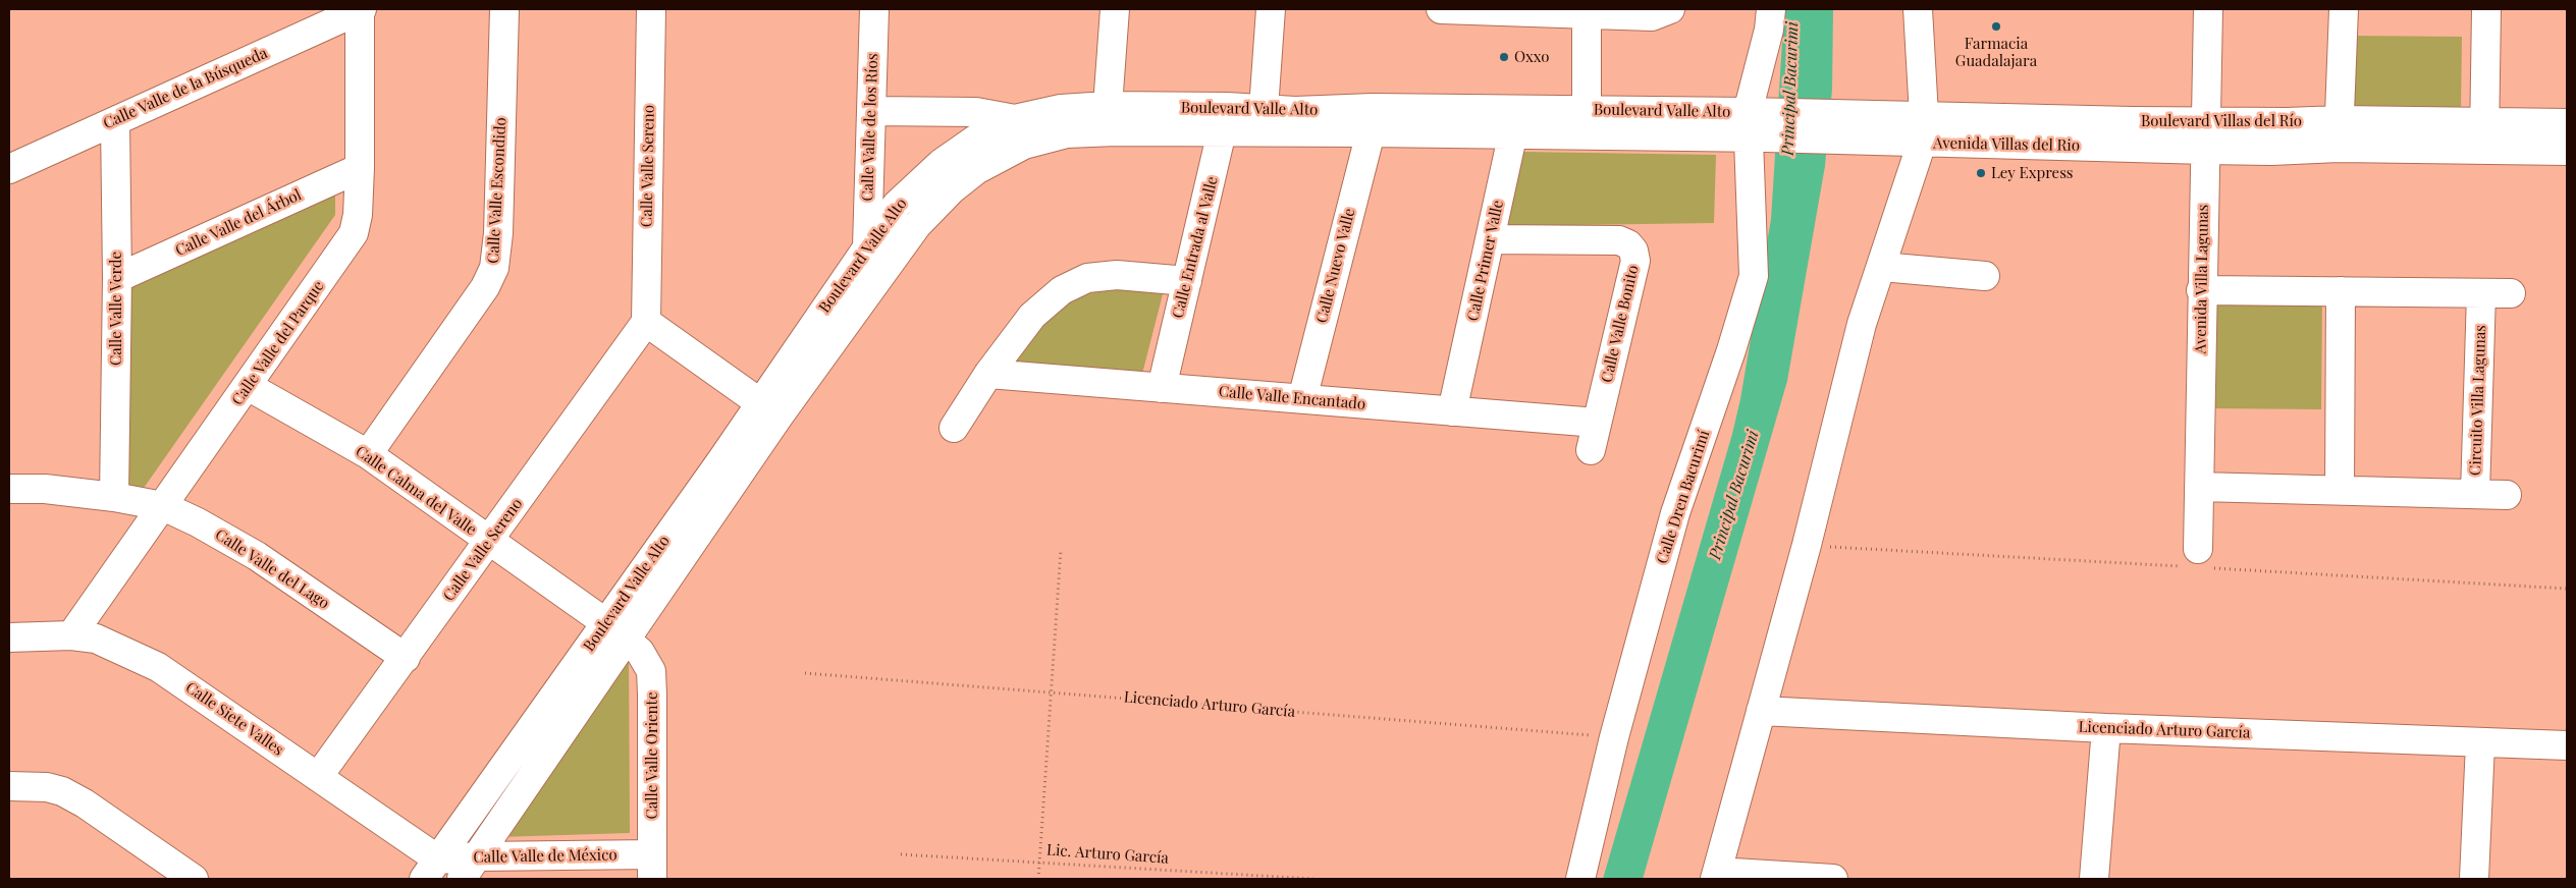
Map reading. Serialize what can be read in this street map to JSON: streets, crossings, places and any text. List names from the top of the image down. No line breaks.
{"streets":{"street":["Calle Valle de la Búsqueda","Boulevard Valle Alto","Boulevard Villas del Río","Calle Valle de los Ríos","Avenida Villas del Rio","Calle Valle Sereno","Calle Valle Escondido","Calle Valle del Árbol","Calle Entrada al Valle","Calle Primer Valle","Calle Nuevo Valle","Avenida Villa Lagunas","Calle Valle Verde","Calle Valle Bonito","Calle Valle del Parque","Calle Valle Encantado","Circuito Villa Lagunas","Calle Calma del Valle","Calle Dren Bacurimí","Calle Valle del Lago","Licenciado Arturo García","Calle Siete Valles","Calle Valle Oriente","Calle Valle de México"],"path":["Lic. Arturo García"]},"crossings":[["Calle Valle de la Búsqueda","Calle Valle Verde"],["Calle Valle de la Búsqueda","Calle Valle del Parque"],["Boulevard Valle Alto","Boulevard Villas del Río"],["Boulevard Valle Alto","Calle Valle de los Ríos"],["Boulevard Valle Alto","Avenida Villas del Rio"],["Boulevard Valle Alto","Calle Entrada al Valle"],["Boulevard Valle Alto","Calle Primer Valle"],["Boulevard Valle Alto","Calle Nuevo Valle"],["Boulevard Valle Alto","Calle Calma del Valle"],["Boulevard Valle Alto","Calle Dren Bacurimí"],["Boulevard Valle Alto","Calle Siete Valles"],["Boulevard Valle Alto","Calle Valle Oriente"],["Boulevard Valle Alto","Calle Valle de México"],["Boulevard Villas del Río","Avenida Villas del Rio"],["Boulevard Villas del Río","Avenida Villa Lagunas"],["Calle Valle Sereno","Calle Calma del Valle"],["Calle Valle Sereno","Calle Valle del Lago"],["Calle Valle Sereno","Calle Siete Valles"],["Calle Valle Escondido","Calle Calma del Valle"],["Calle Valle del Árbol","Calle Valle Verde"],["Calle Valle del Árbol","Calle Valle del Parque"],["Calle Entrada al Valle","Calle Valle Encantado"],["Calle Primer Valle","Calle Valle Bonito"],["Calle Primer Valle","Calle Valle Encantado"],["Calle Nuevo Valle","Calle Valle Encantado"],["Avenida Villa Lagunas","Circuito Villa Lagunas"],["Calle Valle Verde","Calle Valle del Lago"],["Calle Valle Bonito","Calle Valle Encantado"],["Calle Valle del Parque","Calle Calma del Valle"],["Calle Valle del Parque","Calle Valle del Lago"],["Calle Valle del Parque","Calle Siete Valles"],["Calle Calma del Valle","Calle Valle Oriente"],["Calle Dren Bacurimí","Licenciado Arturo García"],["Calle Siete Valles","Calle Valle de México"],["Calle Valle Oriente","Calle Valle de México"]],"water":["Principal Bacurimi"],"places":["Farmacia Guadalajara","Oxxo","Ley Express"]}
